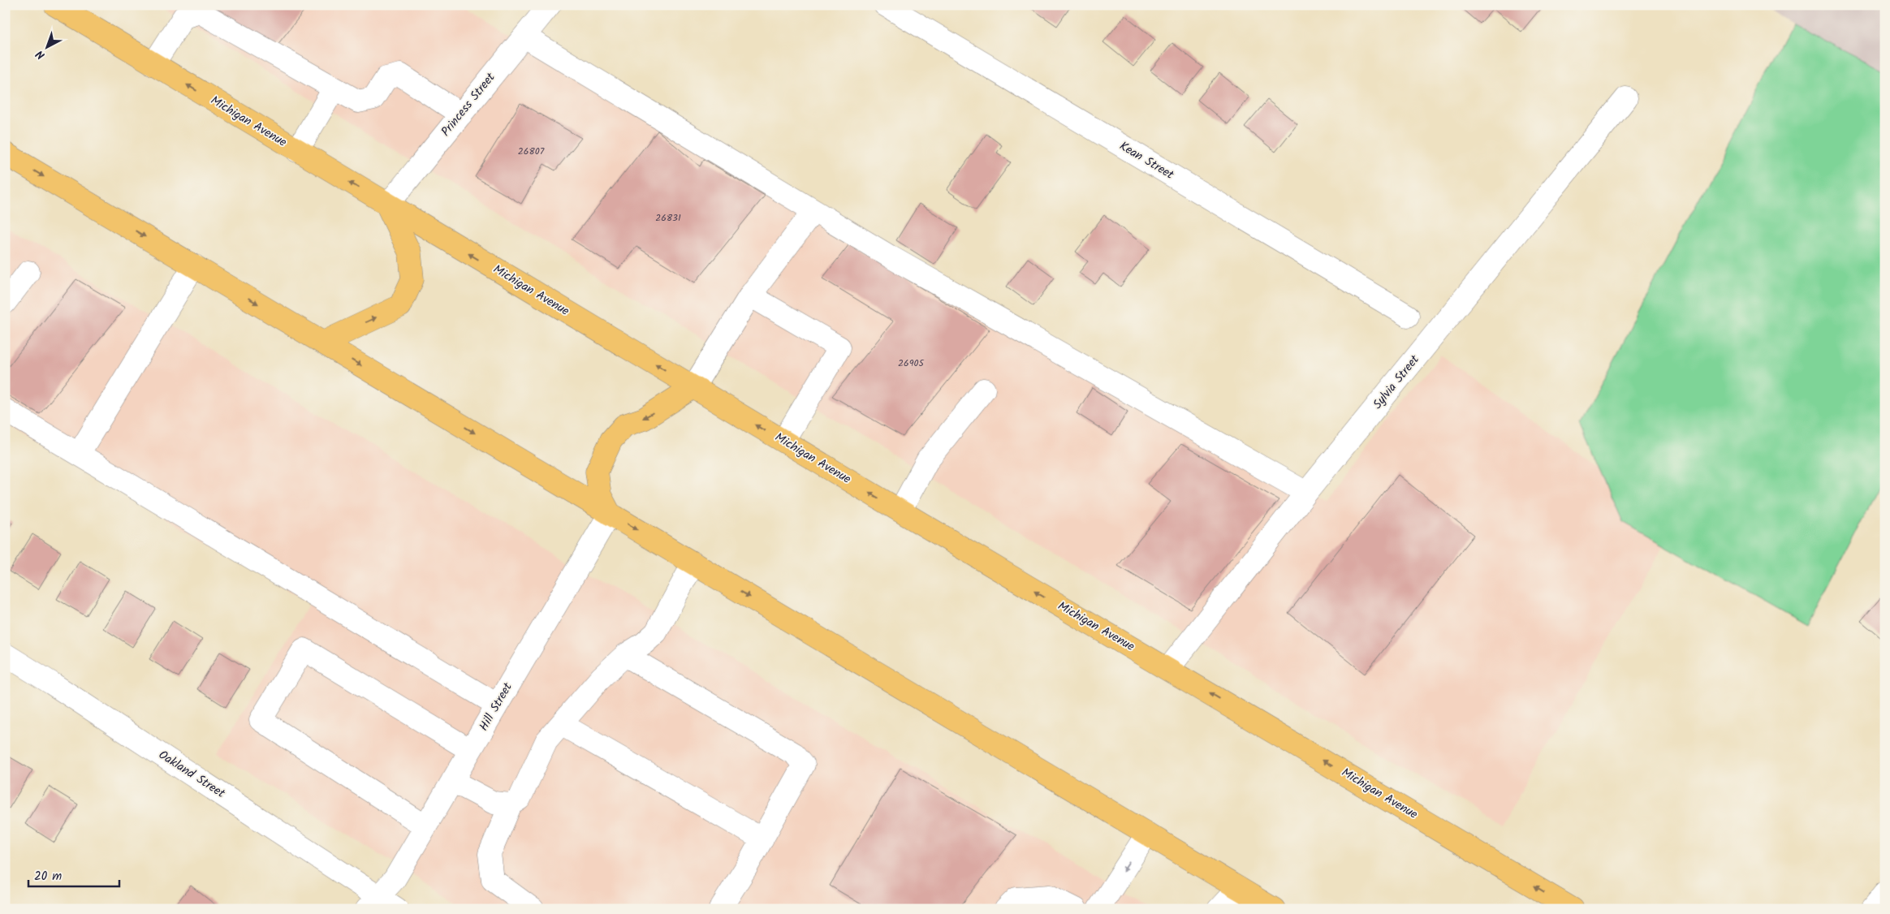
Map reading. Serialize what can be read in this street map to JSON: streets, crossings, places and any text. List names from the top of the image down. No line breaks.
{"streets":{"main road":["Michigan Avenue"],"street":["Princess Street","Kean Street","Sylvia Street","Hill Street","Oakland Street"]},"crossings":[["Princess Street","Michigan Avenue"],["Michigan Avenue","Sylvia Street"],["Hill Street","Oakland Street"]],"house_numbers":["26807","26831","26905"],"scale_bar":"20 m","north":"bottom left"}
